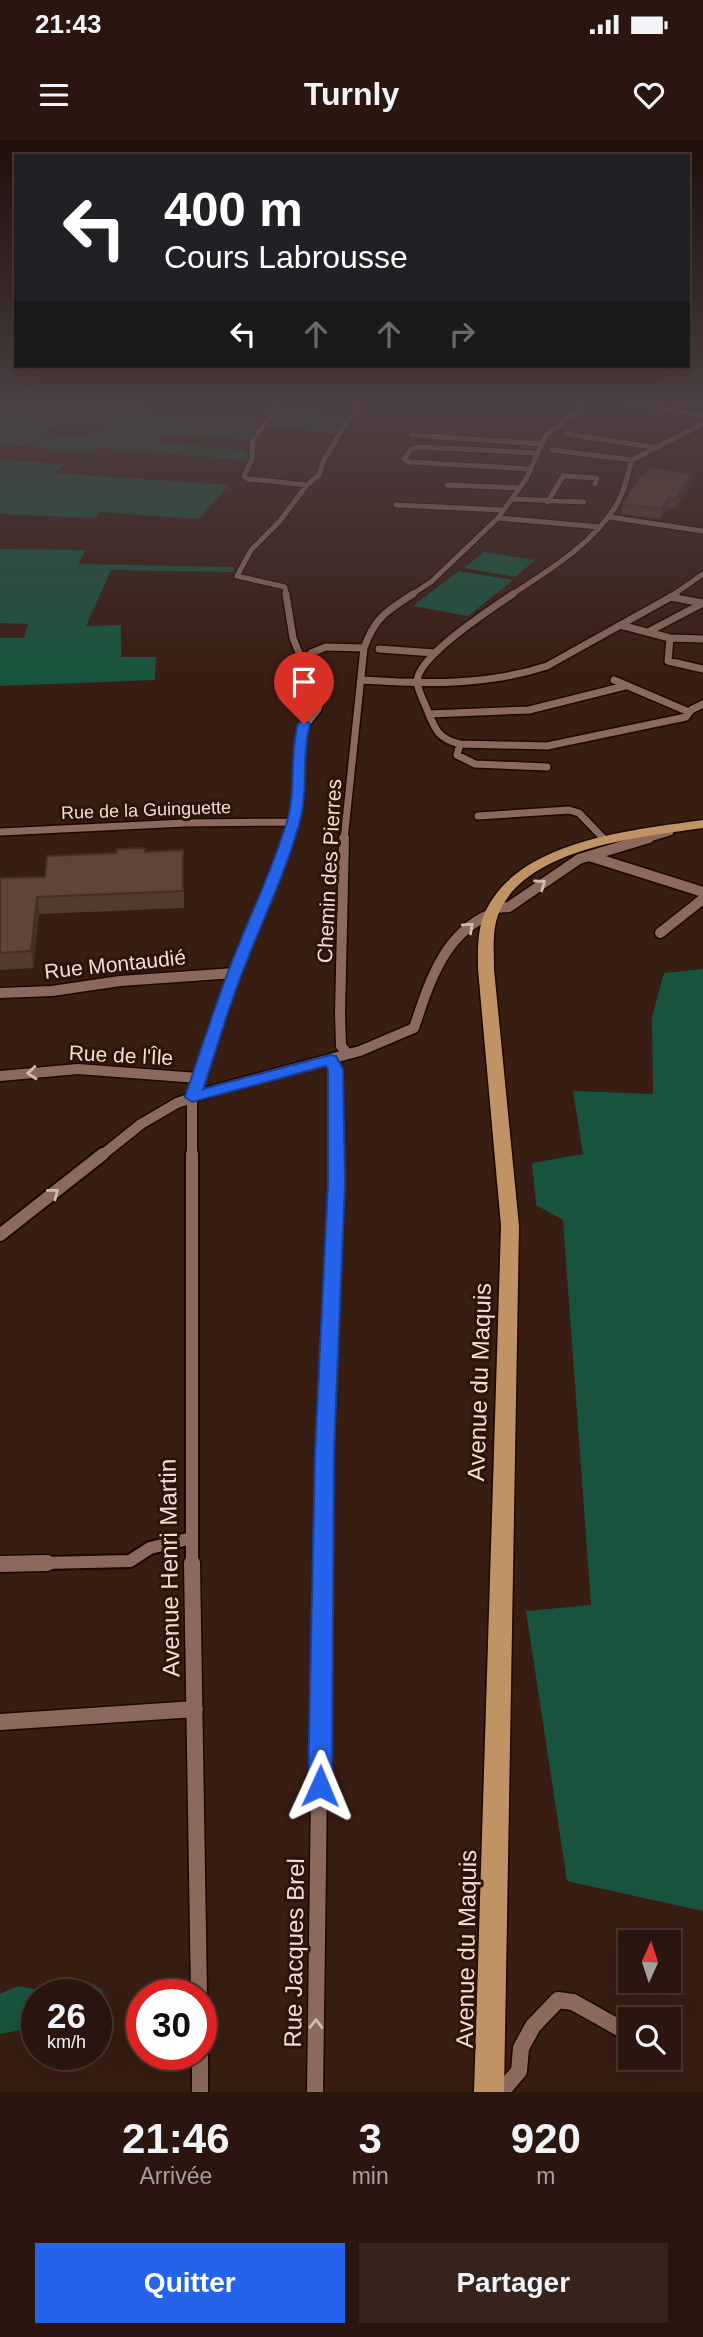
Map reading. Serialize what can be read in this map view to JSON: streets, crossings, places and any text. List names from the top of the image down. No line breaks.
{"streets":{"main road":["Avenue du Maquis"],"street":["Rue de la Guinguette","Chemin des Pierres","Rue Montaudié","Rue de l'Île","Avenue Henri Martin","Rue Jacques Brel"]},"crossings":[["Rue de la Guinguette","Avenue Henri Martin"],["Rue Montaudié","Avenue Henri Martin"],["Rue de l'Île","Avenue Henri Martin"]],"one_way":["Rue de l'Île","Rue Jacques Brel"],"north":"top","page":{"status":"21:43","header":"Turnly","turn":["400 m","Cours Labrousse"],"speed":"26 km/h","limit":"30","eta":["21:46","Arrivée","3","min","920","m"],"buttons":["Quitter","Partager"]}}
